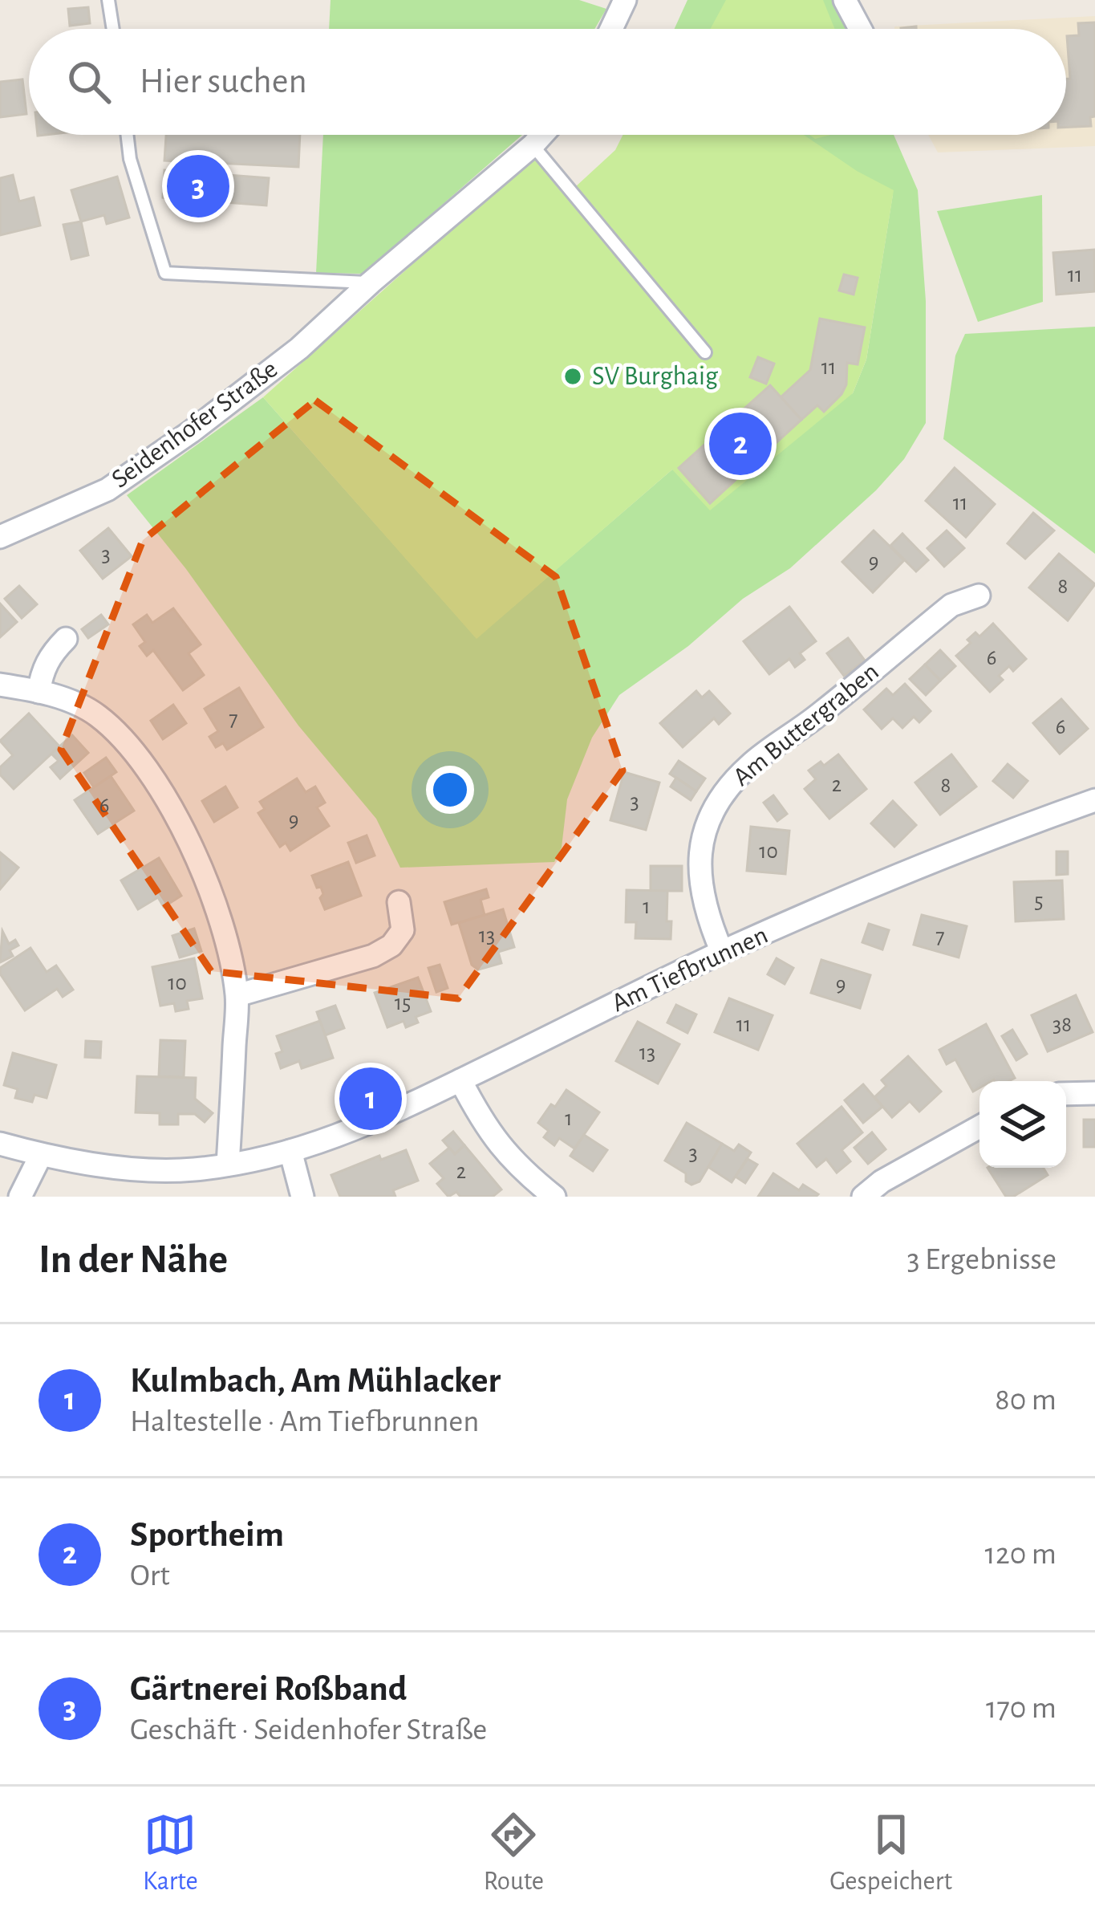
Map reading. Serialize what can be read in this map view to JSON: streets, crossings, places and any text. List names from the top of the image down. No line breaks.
{"streets":{"street":["Seidenhofer Straße","Am Buttergraben","Am Tiefbrunnen"]},"crossings":[["Am Buttergraben","Am Tiefbrunnen"]],"places":["SV Burghaig"],"house_numbers":["11","11","11","3","9","8","6","7","6","2","8","3","6","9","10","5","1","13","7","10","9","15","11","38","13","1","3","2"],"page":{"search":"Hier suchen","pins":["3","2","1"],"heading":["In der Nähe","3 Ergebnisse"],"list":[{"mark":"1","name":"Kulmbach, Am Mühlacker","note":"Haltestelle · Am Tiefbrunnen","value":"80 m"},{"mark":"2","name":"Sportheim","note":"Ort","value":"120 m"},{"mark":"3","name":"Gärtnerei Roßband","note":"Geschäft · Seidenhofer Straße","value":"170 m"}],"nav":["Karte","Route","Gespeichert"]}}
